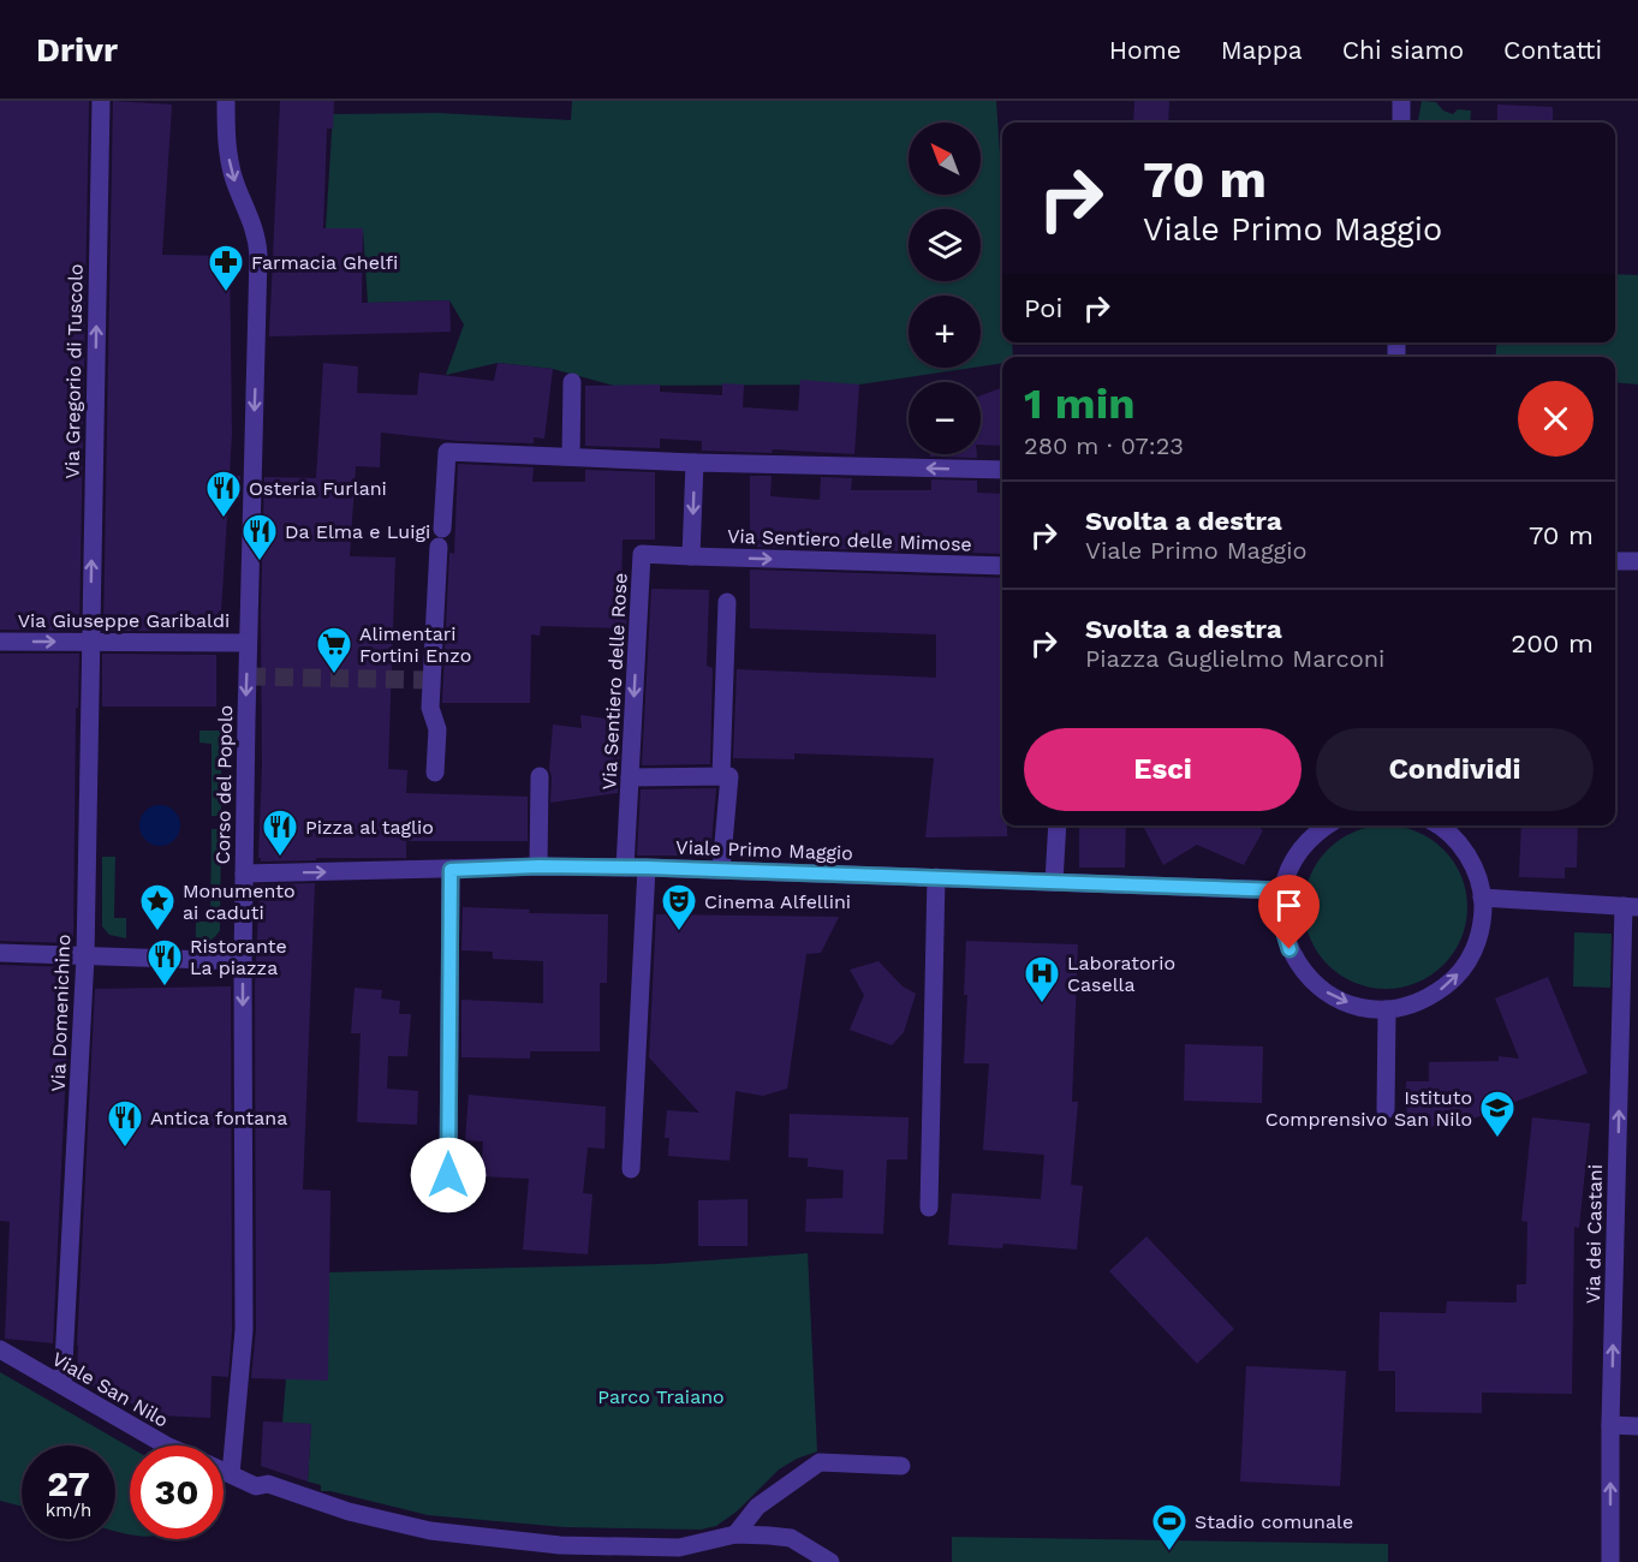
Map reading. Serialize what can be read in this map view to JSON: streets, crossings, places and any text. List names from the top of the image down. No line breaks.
{"streets":{"street":["Via Gregorio di Tuscolo","Via Sentiero delle Mimose","Via Giuseppe Garibaldi","Via Sentiero delle Rose","Corso del Popolo","Viale Primo Maggio","Via Domenichino","Via dei Castani","Viale San Nilo"]},"crossings":[["Via Gregorio di Tuscolo","Via Giuseppe Garibaldi"],["Via Gregorio di Tuscolo","Via Domenichino"],["Via Sentiero delle Mimose","Via Sentiero delle Rose"],["Via Giuseppe Garibaldi","Corso del Popolo"],["Via Giuseppe Garibaldi","Via Domenichino"],["Via Sentiero delle Rose","Viale Primo Maggio"],["Corso del Popolo","Viale Primo Maggio"],["Via Domenichino","Viale San Nilo"]],"one_way":["Via Gregorio di Tuscolo","Via Giuseppe Garibaldi","Corso del Popolo","Via dei Castani"],"parks":["Parco Traiano"],"places":{"pharmacy":["Farmacia Ghelfi"],"restaurant":["Osteria Furlani","Da Elma e Luigi","Pizza al taglio","Ristorante La piazza","Antica fontana"],"supermarket":["Alimentari Fortini Enzo"],"place":["Monumento ai caduti"],"theatre":["Cinema Alfellini"],"hospital":["Laboratorio Casella"],"school or university":["Istituto Comprensivo San Nilo"],"sports":["Stadio comunale"]},"north":"top left","page":{"header":"Drivr","nav":["Home","Mappa","Chi siamo","Contatti"],"map_buttons":["+","−"],"turn":["70 m","Viale Primo Maggio"],"then":"Poi","heading":["1 min","280 m · 07:23"],"list":[{"name":"Svolta a destra","note":"Viale Primo Maggio","value":"70 m"},{"name":"Svolta a destra","note":"Piazza Guglielmo Marconi","value":"200 m"}],"buttons":["Esci","Condividi"],"speed":"27 km/h","limit":"30"}}
